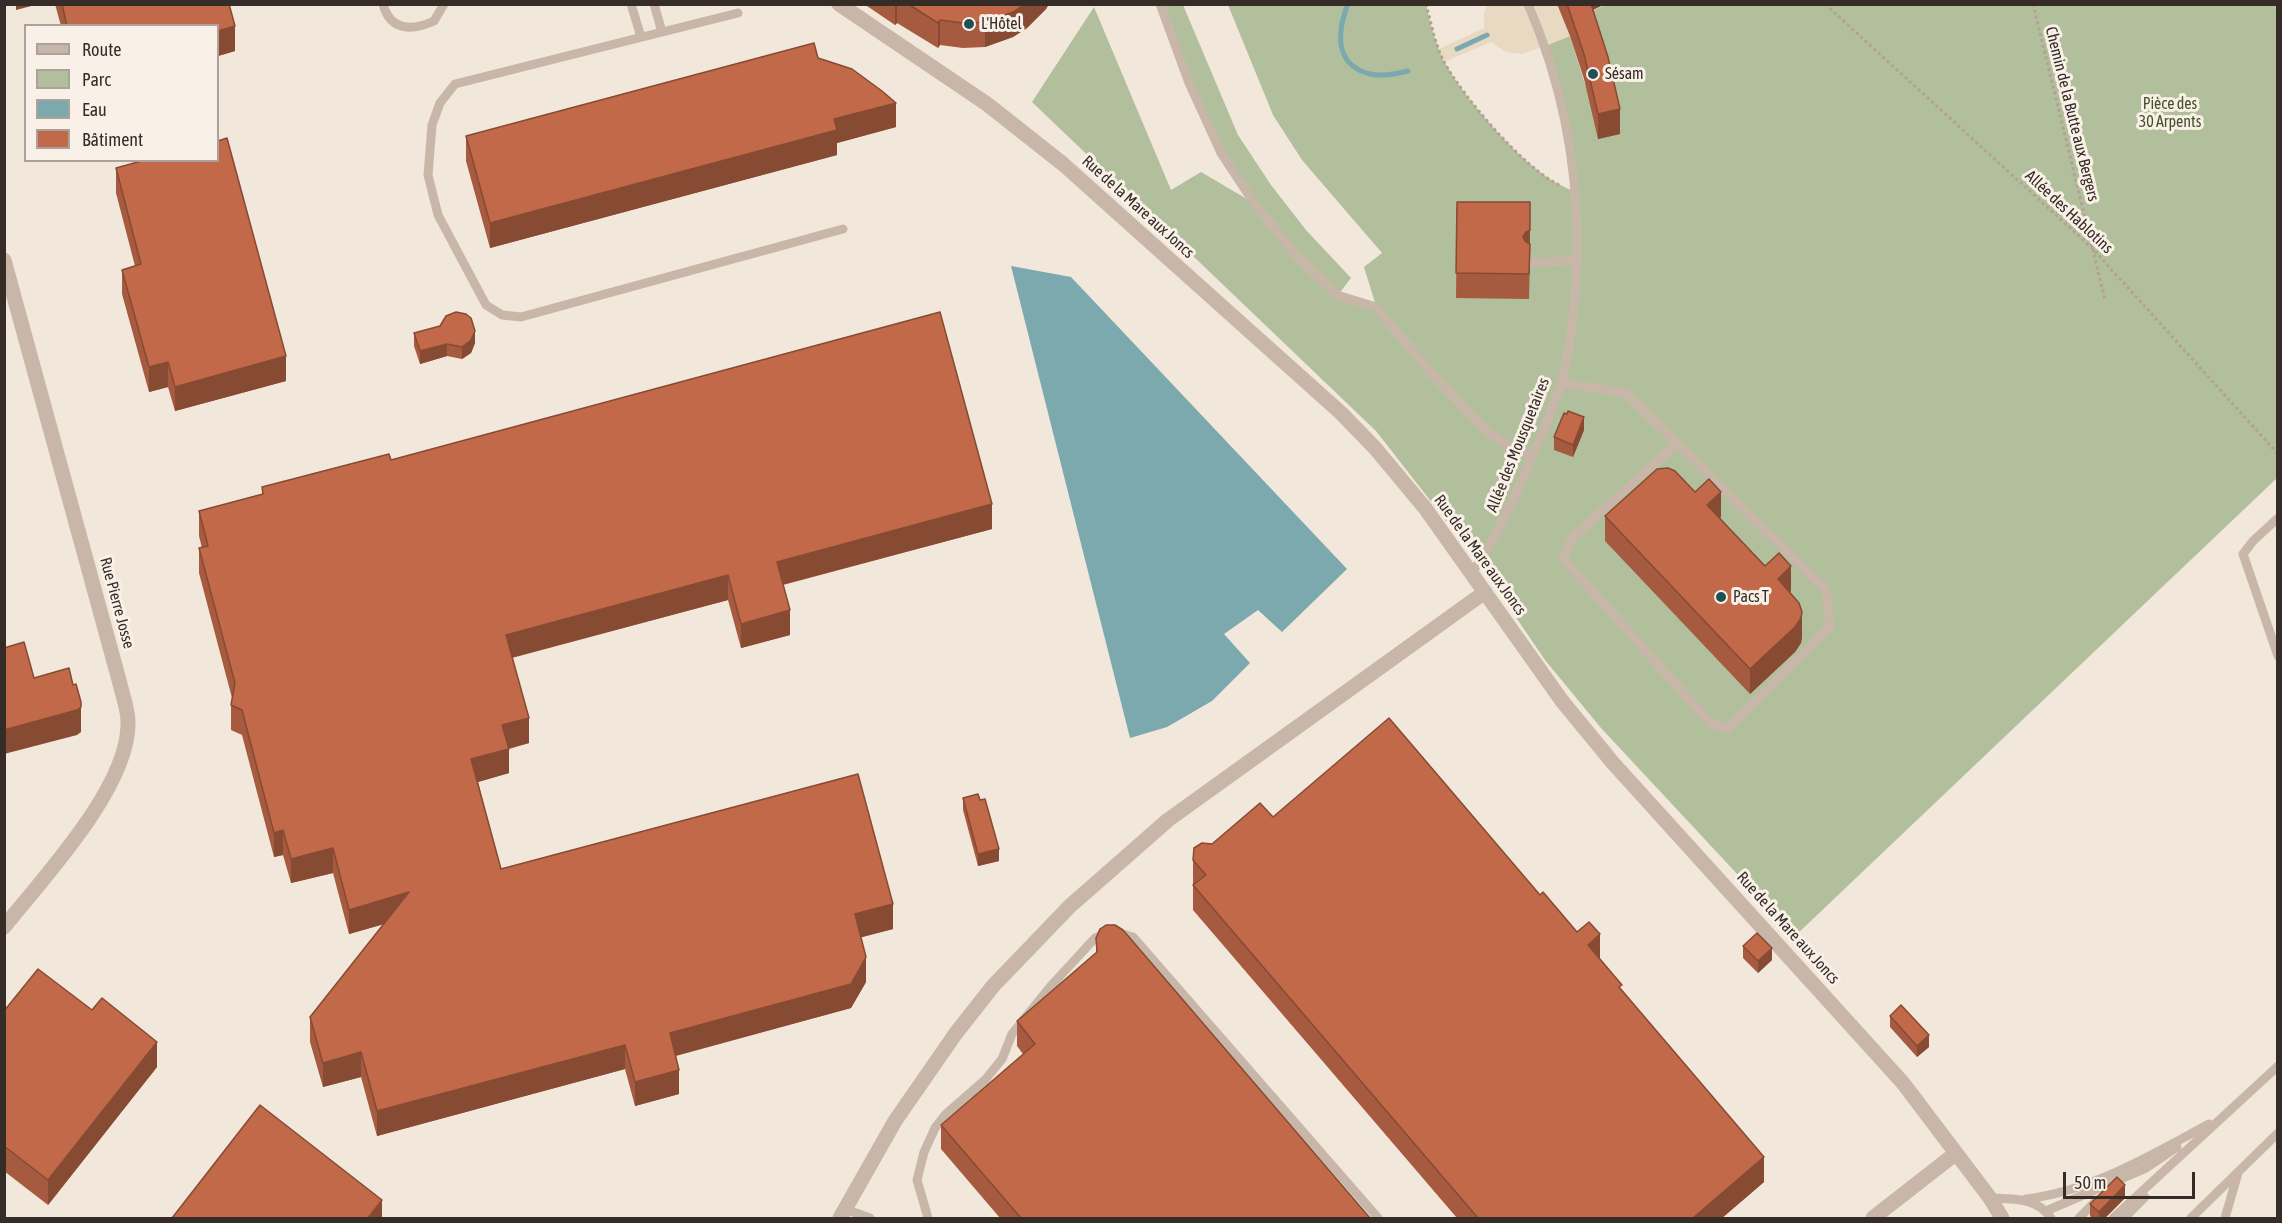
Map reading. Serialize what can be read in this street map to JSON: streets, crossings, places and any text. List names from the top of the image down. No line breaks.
{"streets":{"street":["Rue de la Mare aux Joncs","Rue Pierre Josse"],"lane":["Allée des Mousquetaires"],"path":["Chemin de la Butte aux Bergers","Allée des Hablotins"]},"crossings":[["Chemin de la Butte aux Bergers","Allée des Hablotins"],["Rue de la Mare aux Joncs","Allée des Mousquetaires"]],"parks":["Pièce des 30 Arpents"],"places":["L'Hôtel","Sésam","Pacs T"],"legend":["Route","Parc","Eau","Bâtiment"],"scale_bar":"50 m"}
